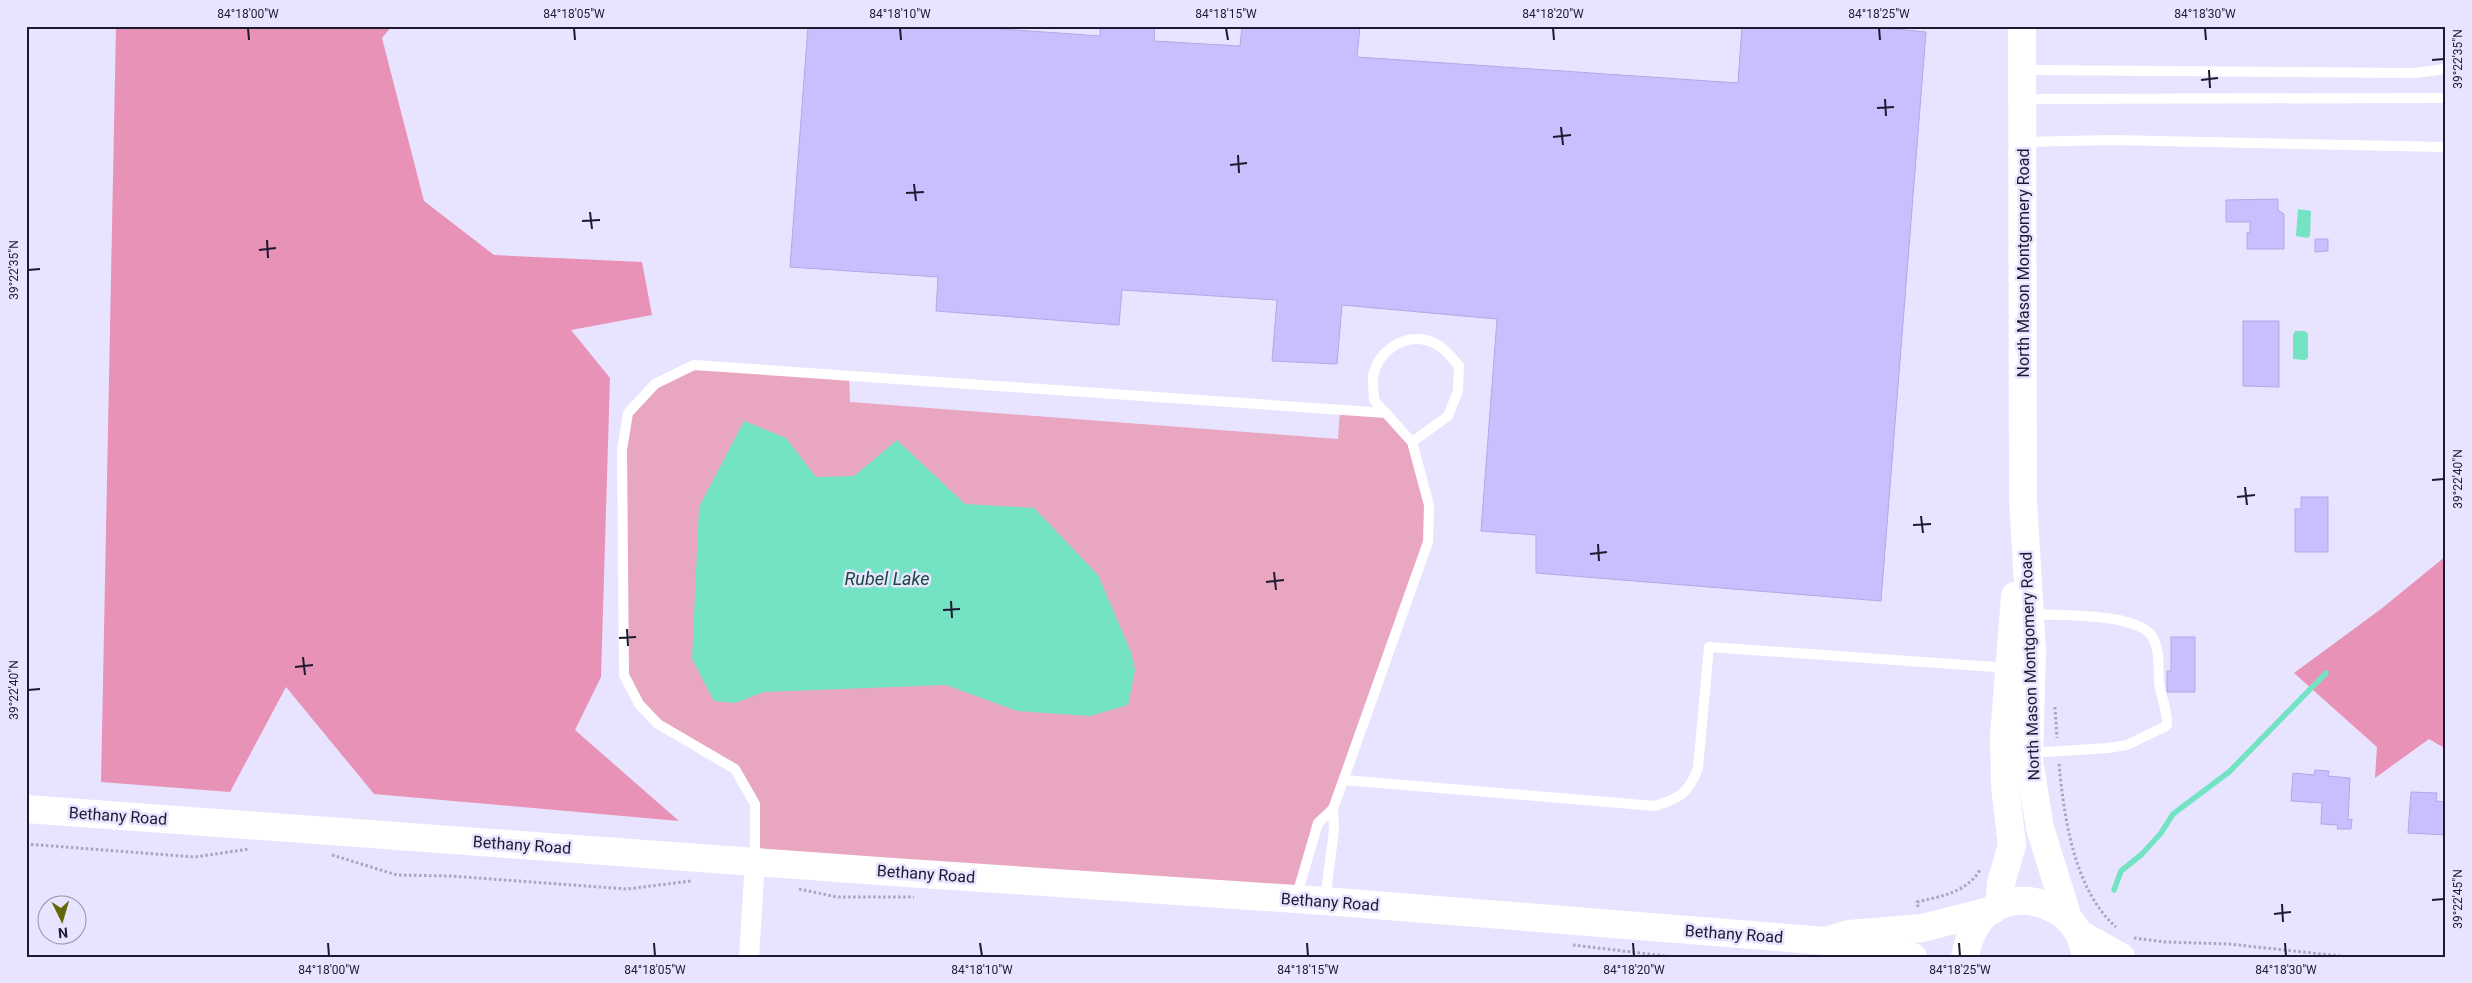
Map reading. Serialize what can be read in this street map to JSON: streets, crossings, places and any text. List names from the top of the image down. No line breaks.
{"streets":{"main road":["North Mason Montgomery Road","Bethany Road"]},"crossings":[["North Mason Montgomery Road","Bethany Road"]],"water":["Rubel Lake"],"north":"bottom","coordinates":["84°18'00\"W","84°18'05\"W","84°18'10\"W","84°18'15\"W","84°18'20\"W","84°18'25\"W","84°18'30\"W","39°22'35\"N","39°22'40\"N","39°22'45\"N"]}
